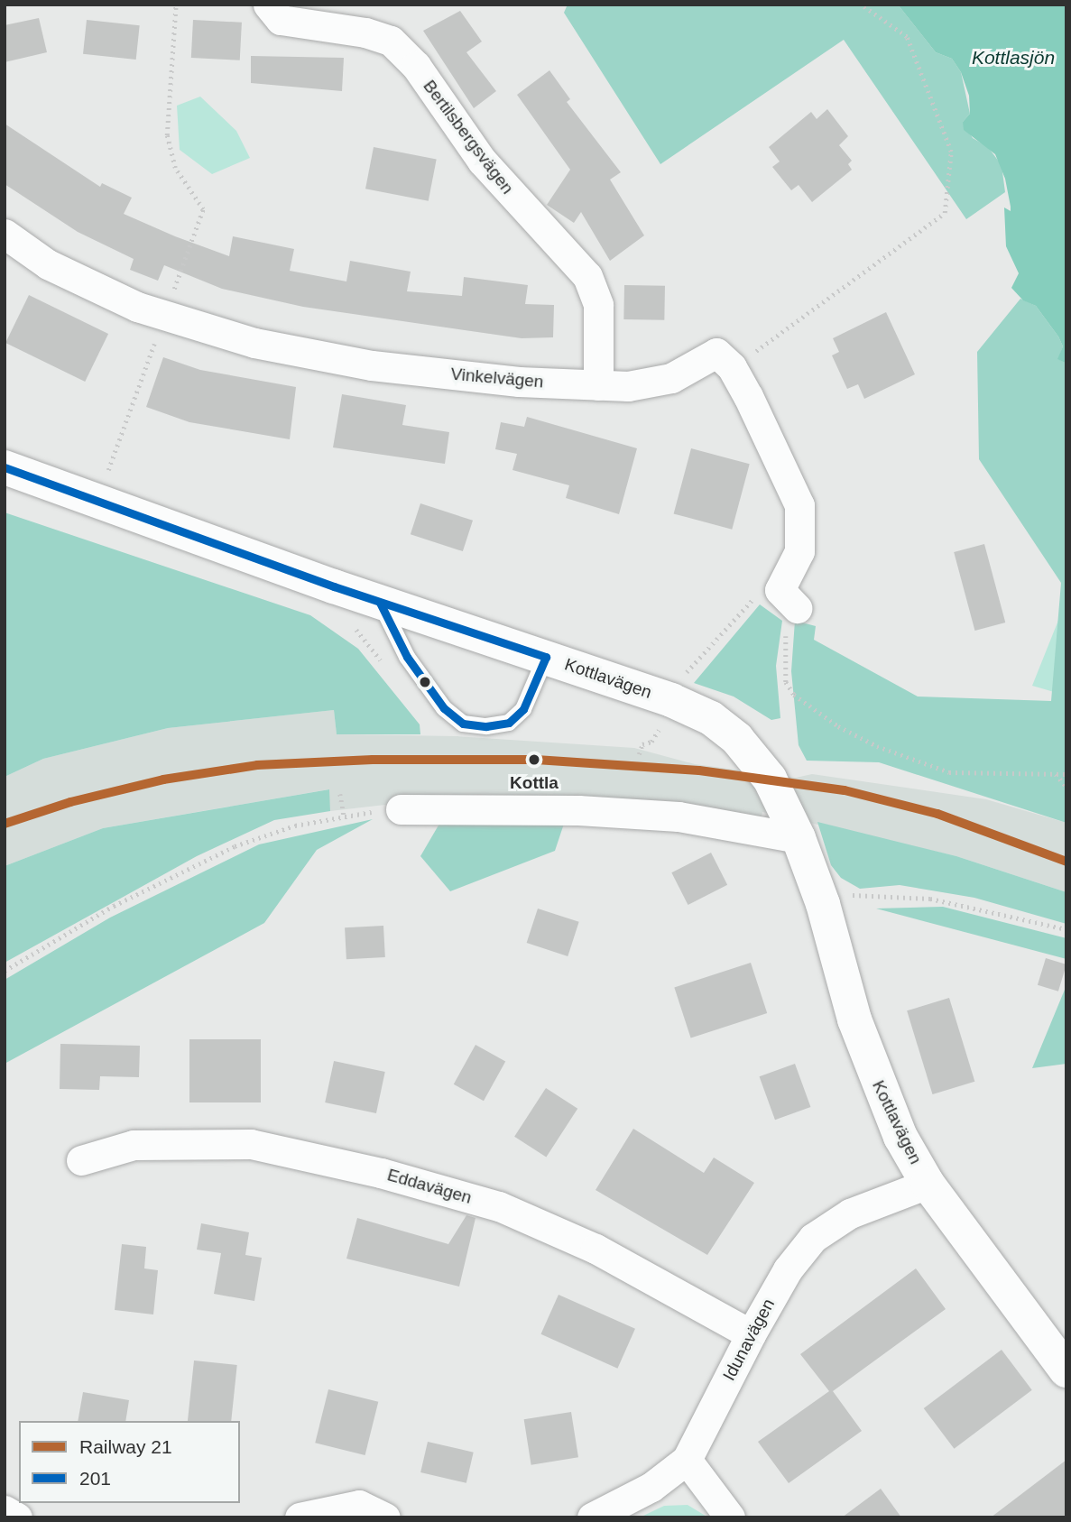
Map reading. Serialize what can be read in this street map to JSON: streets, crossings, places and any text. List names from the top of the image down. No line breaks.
{"streets":{"street":["Bertilsbergsvägen","Vinkelvägen","Kottlavägen","Eddavägen","Idunavägen"]},"crossings":[["Bertilsbergsvägen","Vinkelvägen"],["Kottlavägen","Idunavägen"],["Eddavägen","Idunavägen"]],"water":["Kottlasjön"],"places":["Kottla"],"lines":["transit line 201","rail line 21"],"legend":["Railway 21","201"]}
